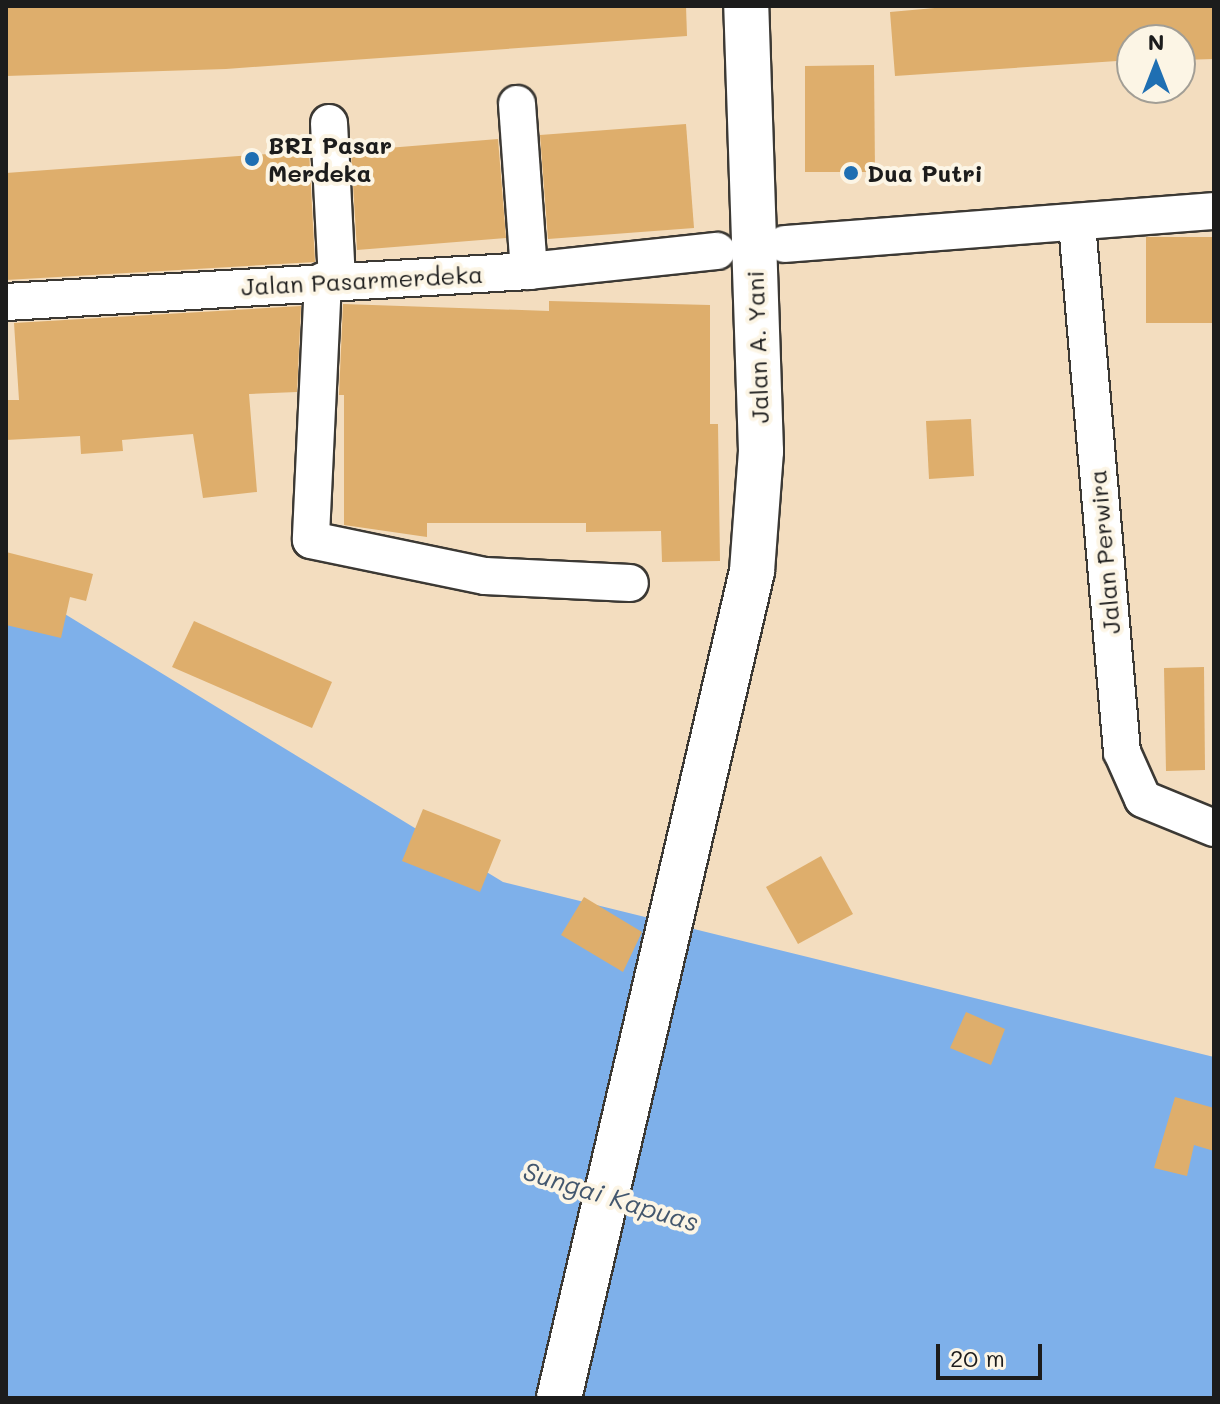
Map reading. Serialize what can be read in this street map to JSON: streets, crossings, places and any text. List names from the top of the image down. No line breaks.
{"streets":{"highway":["Jalan A. Yani"],"street":["Jalan Pasarmerdeka","Jalan Perwira"]},"water":["Sungai Kapuas"],"places":["BRI Pasar Merdeka","Dua Putri"],"scale_bar":"20 m","north":"top"}
